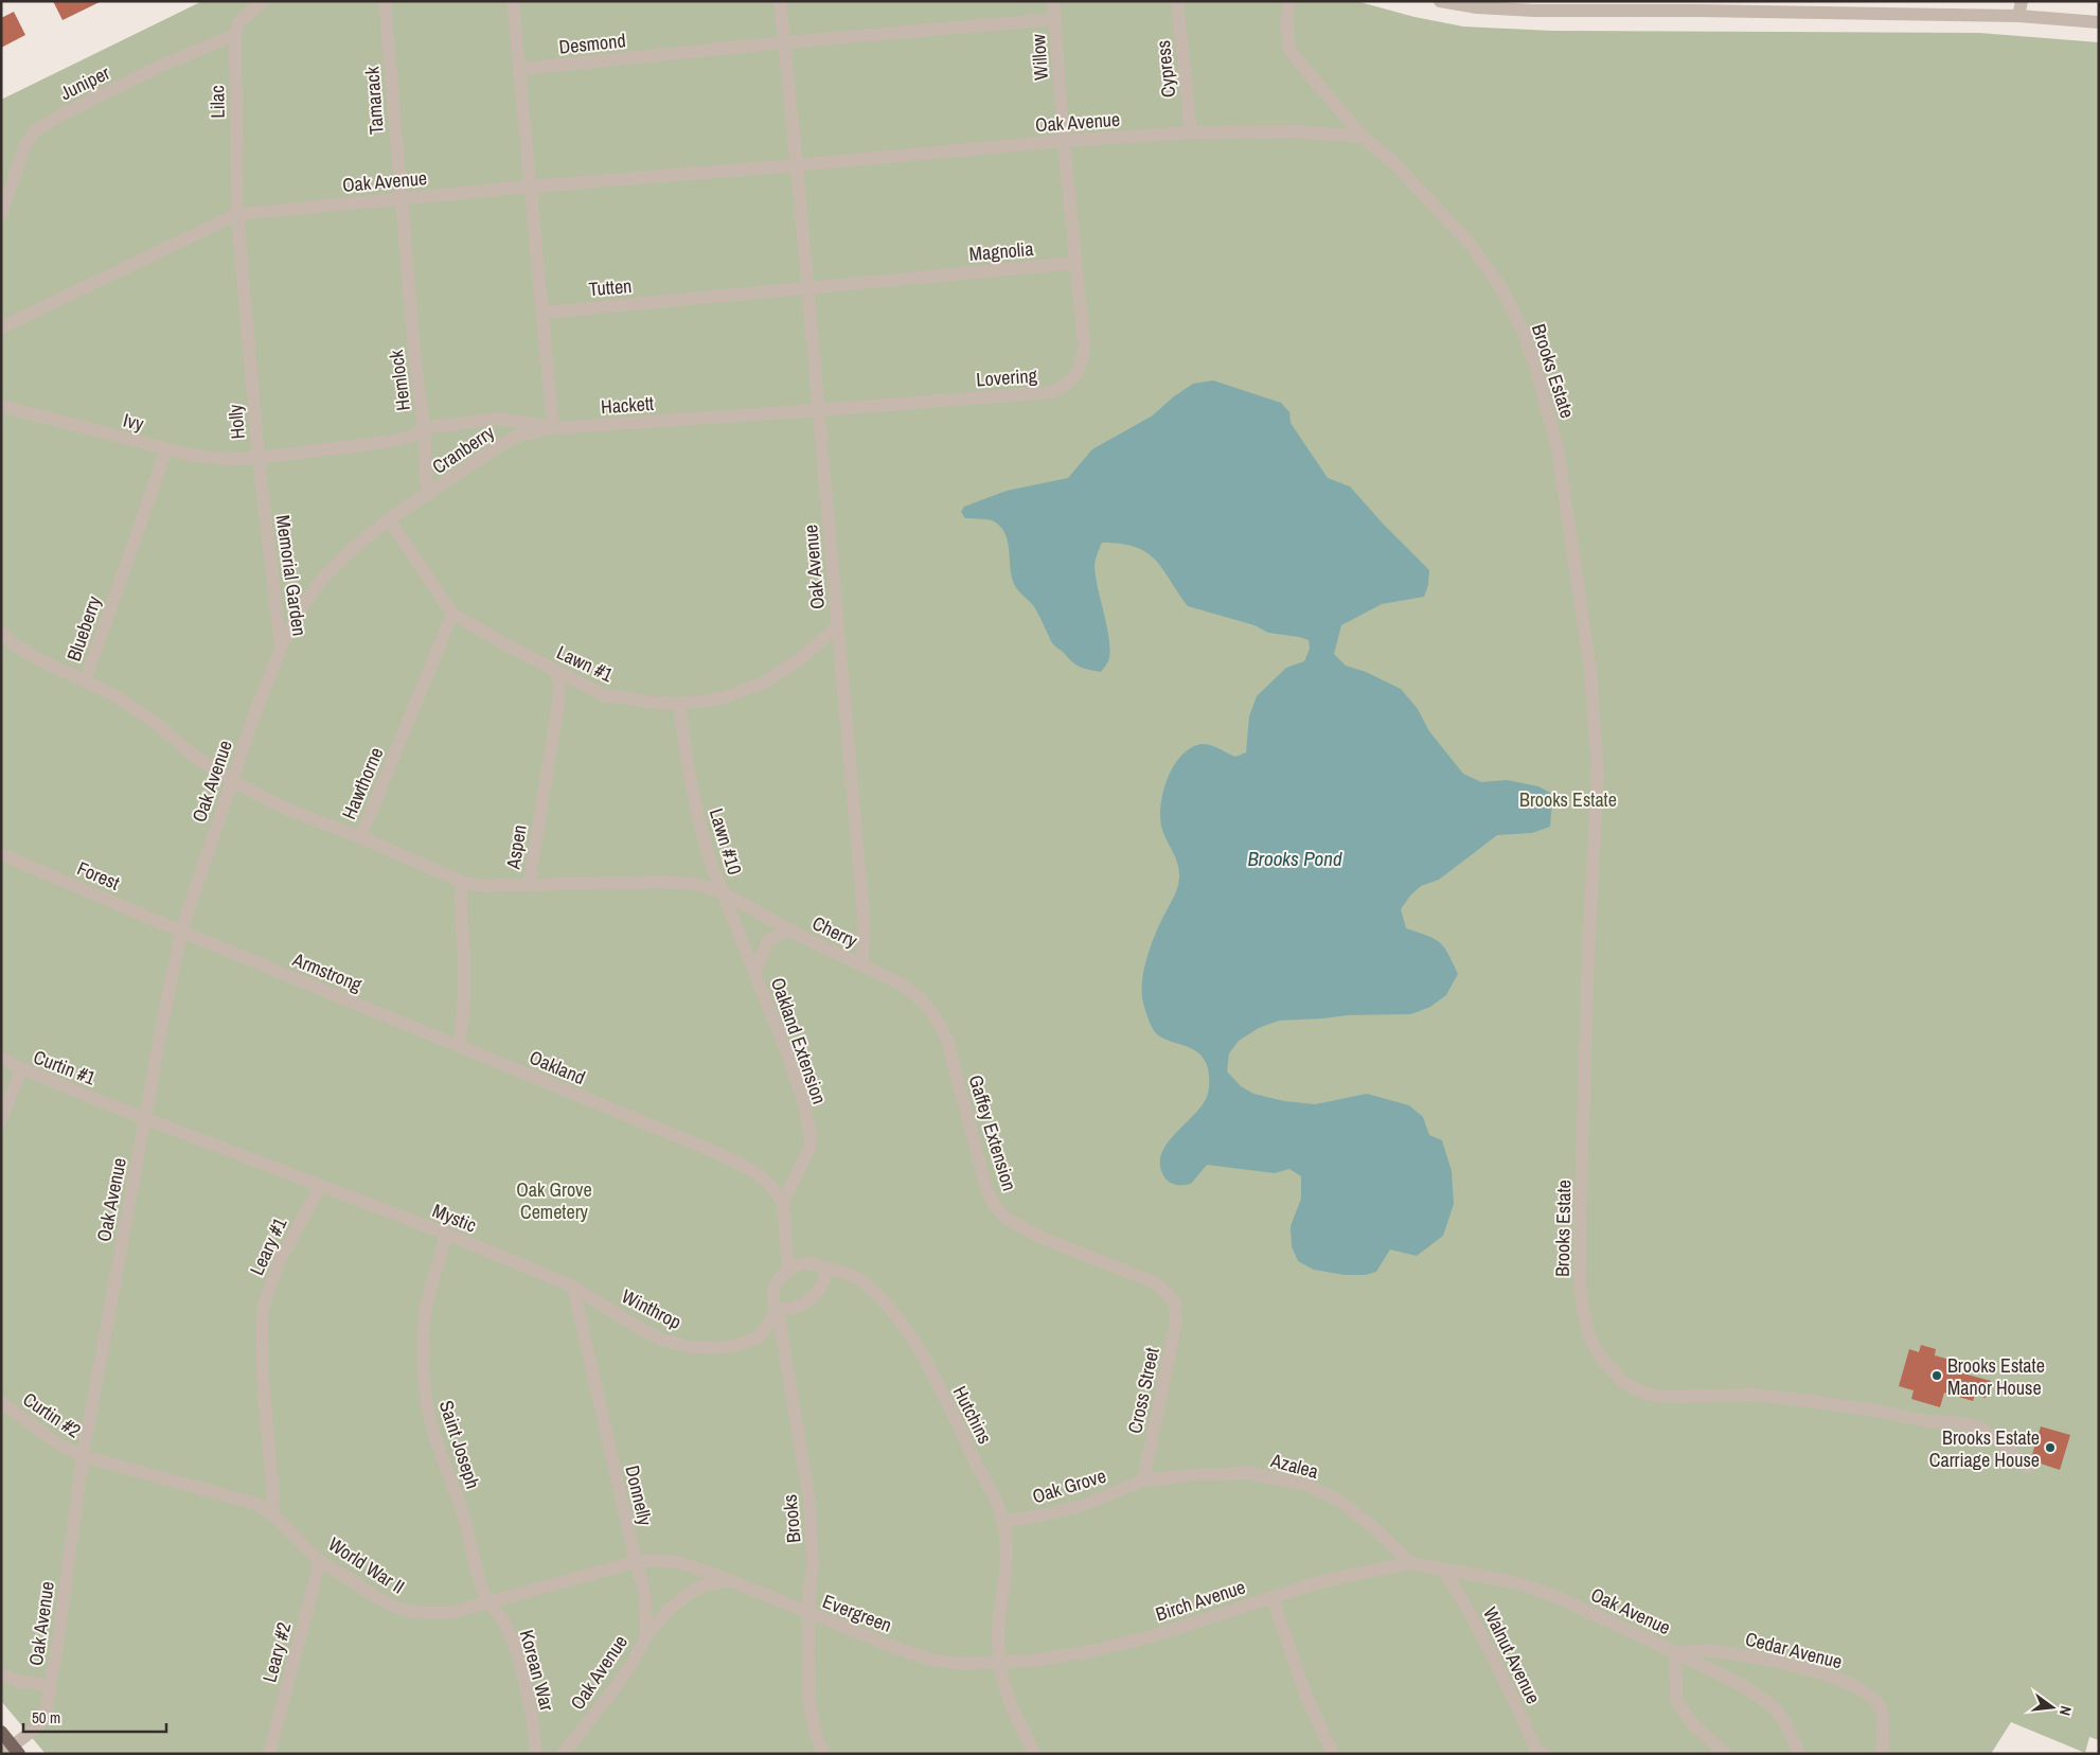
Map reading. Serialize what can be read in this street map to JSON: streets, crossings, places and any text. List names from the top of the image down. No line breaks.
{"streets":{"street":["Desmond","Willow","Cypress","Juniper","Tamarack","Lilac","Oak Avenue","Magnolia","Tutten","Brooks Estate","Lovering","Hemlock","Hackett","Ivy","Holly","Cranberry","Memorial Garden","Blueberry","Lawn #1","Hawthorne","Lawn #10","Aspen","Forest","Cherry","Armstrong","Oakland Extension","Curtin #1","Oakland","Gaffey Extension","Mystic","Leary #1","Winthrop","Cross Street","Curtin #2","Hutchins","Saint Joseph","Azalea","Oak Grove","Donnelly","Brooks","World War II","Birch Avenue","Evergreen","Cedar Avenue","Leary #2","Walnut Avenue","Korean War"]},"crossings":[["Desmond","Willow"],["Desmond","Oak Avenue"],["Willow","Oak Avenue"],["Cypress","Oak Avenue"],["Juniper","Lilac"],["Tamarack","Oak Avenue"],["Tamarack","Hemlock"],["Lilac","Oak Avenue"],["Lilac","Holly"],["Oak Avenue","Magnolia"],["Oak Avenue","Tutten"],["Oak Avenue","Brooks Estate"],["Oak Avenue","Lovering"],["Oak Avenue","Hemlock"],["Oak Avenue","Hackett"],["Oak Avenue","Holly"],["Oak Avenue","Memorial Garden"],["Oak Avenue","Blueberry"],["Oak Avenue","Lawn #1"],["Oak Avenue","Hawthorne"],["Oak Avenue","Forest"],["Oak Avenue","Cherry"],["Oak Avenue","Armstrong"],["Oak Avenue","Curtin #1"],["Oak Avenue","Gaffey Extension"],["Oak Avenue","Curtin #2"],["Oak Avenue","Azalea"],["Oak Avenue","Birch Avenue"],["Oak Avenue","Cedar Avenue"],["Oak Avenue","Walnut Avenue"],["Magnolia","Tutten"],["Magnolia","Lovering"],["Lovering","Hackett"],["Hemlock","Hackett"],["Hemlock","Holly"],["Hemlock","Cranberry"],["Hackett","Cranberry"],["Ivy","Holly"],["Ivy","Memorial Garden"],["Ivy","Blueberry"],["Holly","Cranberry"],["Holly","Memorial Garden"],["Cranberry","Memorial Garden"],["Memorial Garden","Lawn #1"],["Blueberry","Hawthorne"],["Lawn #1","Hawthorne"],["Lawn #1","Lawn #10"],["Lawn #1","Aspen"],["Hawthorne","Aspen"],["Lawn #10","Aspen"],["Lawn #10","Cherry"],["Lawn #10","Oakland Extension"],["Forest","Armstrong"],["Cherry","Oakland Extension"],["Cherry","Gaffey Extension"],["Armstrong","Oakland"],["Oakland Extension","Oakland"],["Gaffey Extension","Cross Street"],["Mystic","Leary #1"],["Mystic","Winthrop"],["Mystic","Saint Joseph"],["Mystic","Donnelly"],["Leary #1","World War II"],["Winthrop","Hutchins"],["Winthrop","Donnelly"],["Winthrop","Brooks"],["Cross Street","Azalea"],["Cross Street","Oak Grove"],["Hutchins","Oak Grove"],["Hutchins","Brooks"],["Hutchins","Birch Avenue"],["Hutchins","Evergreen"],["Saint Joseph","World War II"],["Saint Joseph","Korean War"],["Azalea","Oak Grove"],["Azalea","Birch Avenue"],["Brooks","Evergreen"],["World War II","Leary #2"],["World War II","Korean War"],["Birch Avenue","Evergreen"]],"water":["Brooks Pond"],"parks":["Brooks Estate","Oak Grove Cemetery"],"places":["Brooks Estate Manor House","Brooks Estate Carriage House"],"scale_bar":"50 m","north":"right"}
